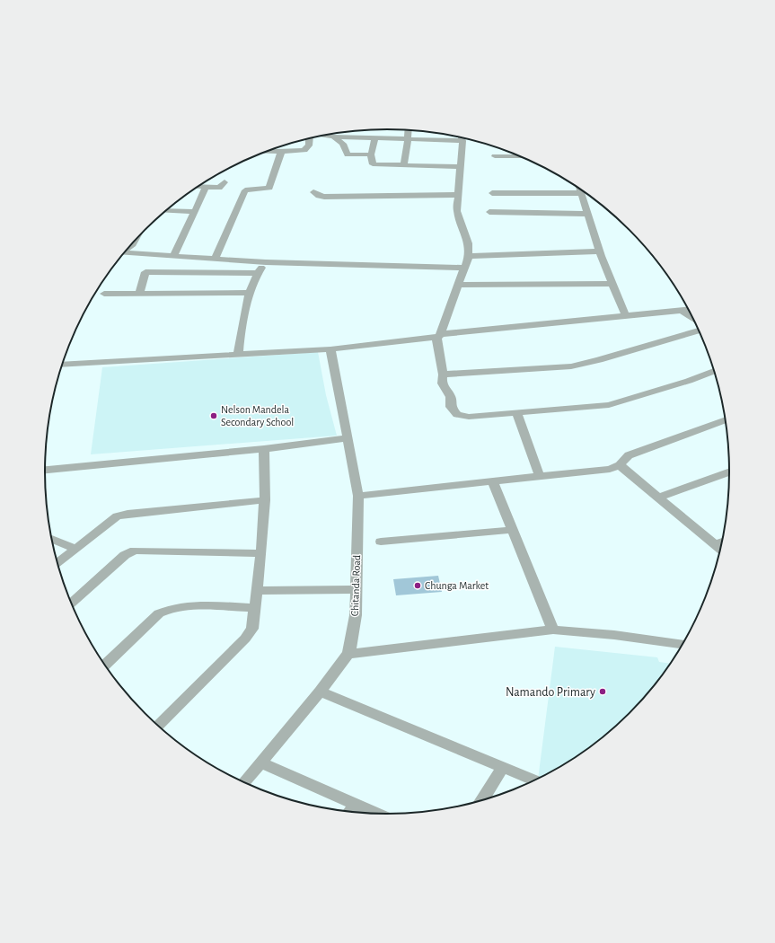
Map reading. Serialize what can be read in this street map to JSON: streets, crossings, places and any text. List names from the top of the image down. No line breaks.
{"streets":{"street":["Chitanda Road"]},"places":["Nelson Mandela Secondary School","Chunga Market","Namando Primary"]}
